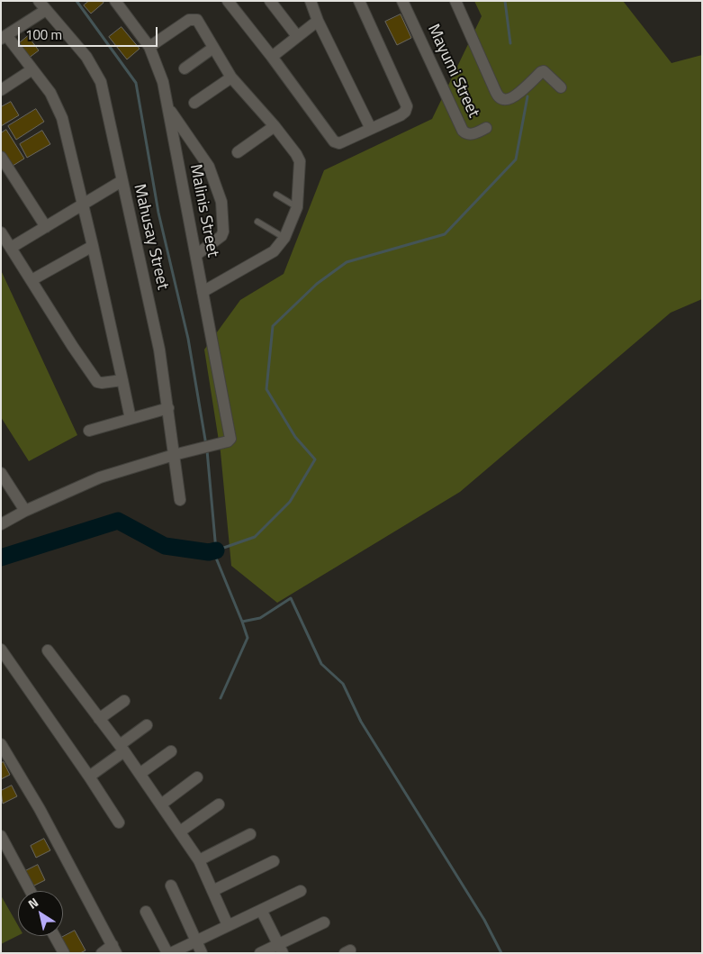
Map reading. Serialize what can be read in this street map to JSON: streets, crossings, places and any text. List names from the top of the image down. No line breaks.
{"streets":{"street":["Mayumi Street","Malinis Street","Mahusay Street"]},"crossings":[["Malinis Street","Mahusay Street"]],"scale_bar":"100 m","north":"top left"}
